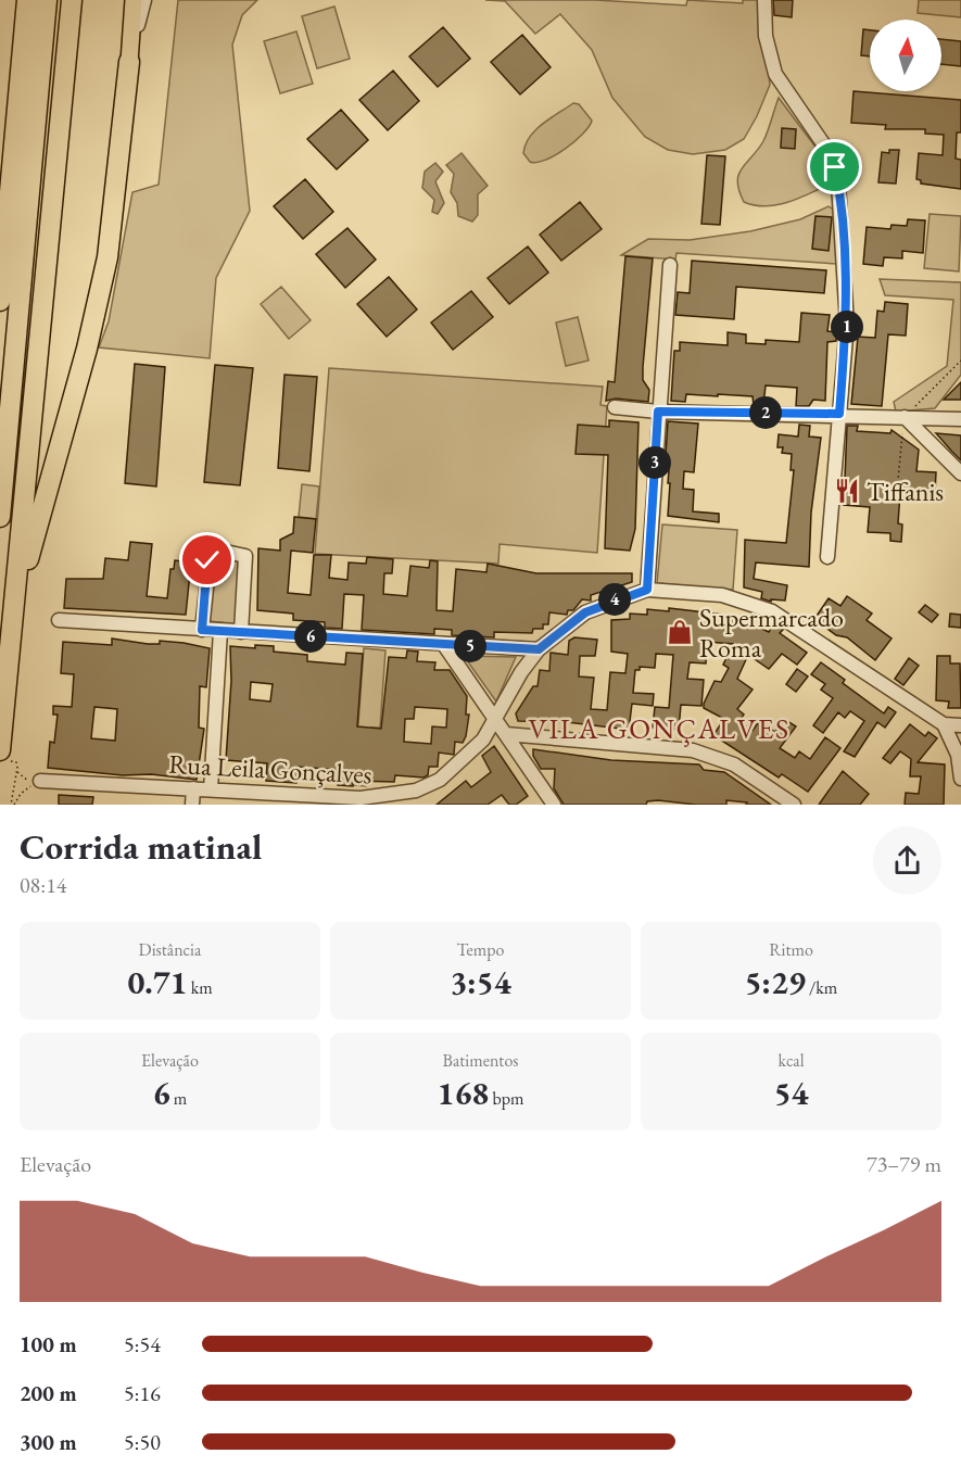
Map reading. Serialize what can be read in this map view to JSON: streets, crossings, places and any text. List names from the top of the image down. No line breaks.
{"streets":{"street":["Rua Leila Gonçalves"]},"districts":["VILA GONÇALVES"],"places":{"restaurant":["Tiffanis"],"shop":["Supermarcado Roma"]},"north":"top","page":{"pins":["1","2","3","4","6","5"],"heading":["Corrida matinal","08:14"],"stats":[["Distância","0.71 km"],["Tempo","3:54"],["Ritmo","5:29 /km"],["Elevação","6 m"],["Batimentos","168 bpm"],["kcal","54"]],"chart":["Elevação","73–79 m"],"list":[{"name":"100 m","note":"5:54"},{"name":"200 m","note":"5:16"},{"name":"300 m","note":"5:50"}]}}
